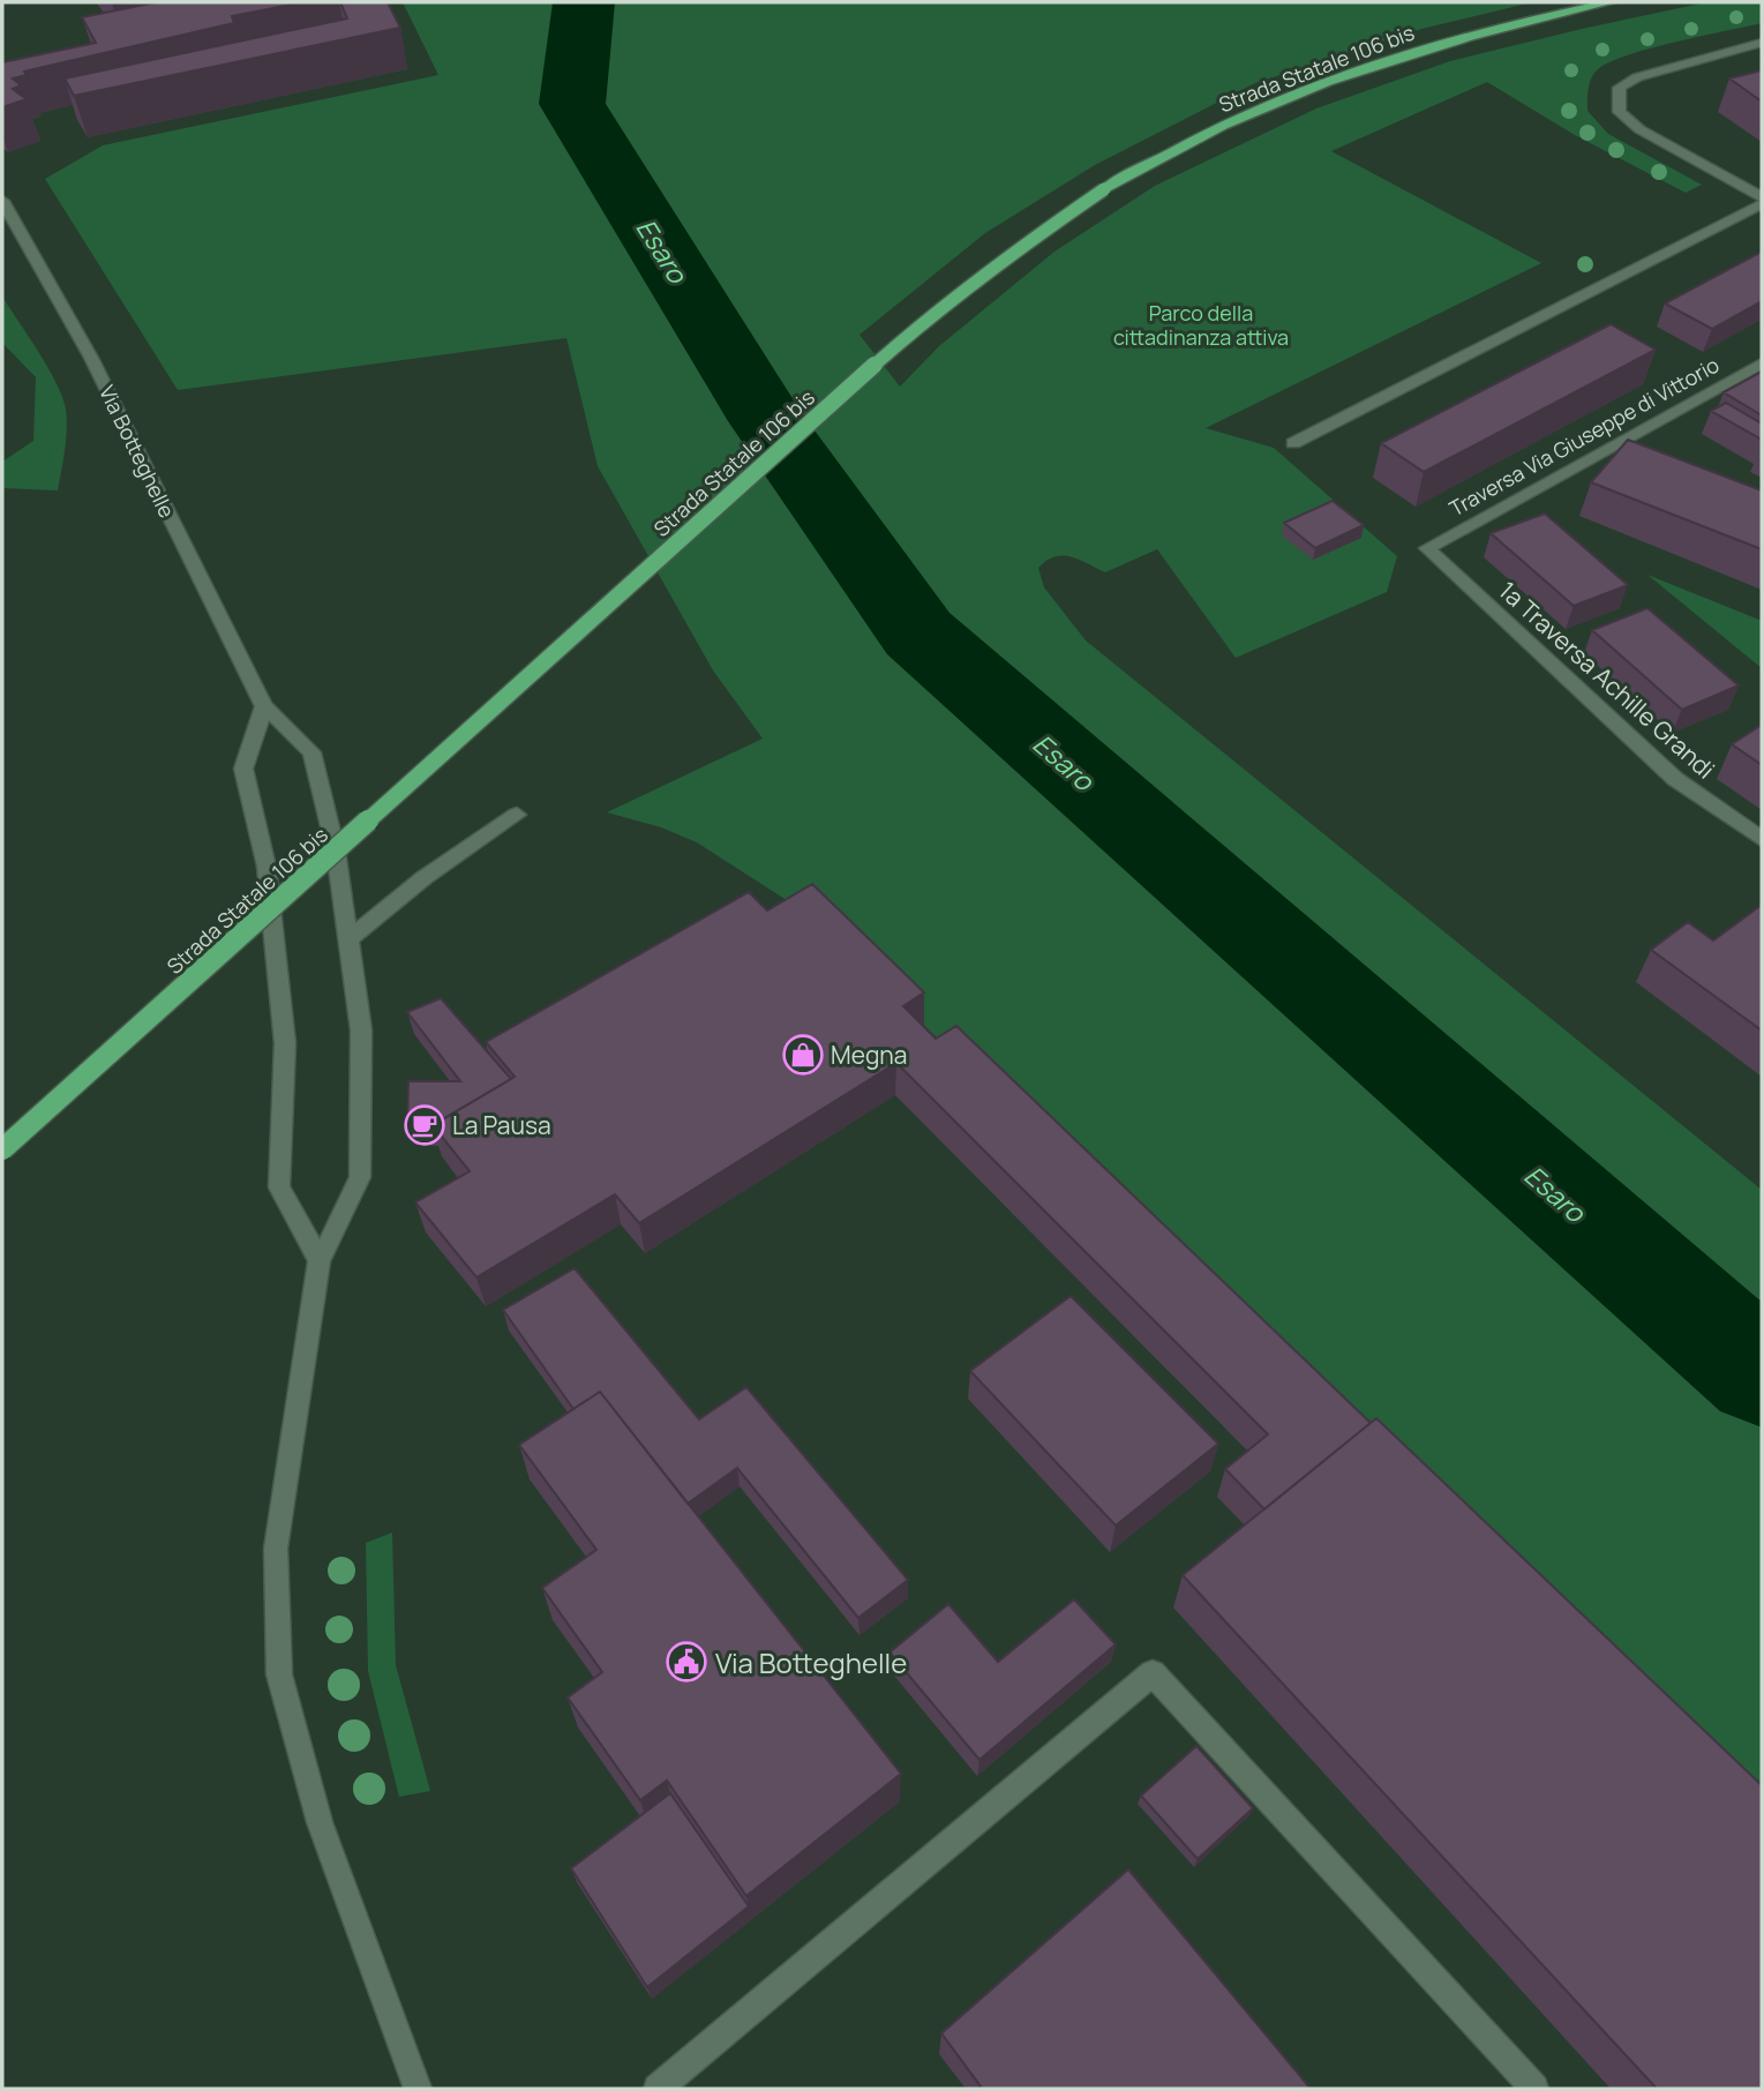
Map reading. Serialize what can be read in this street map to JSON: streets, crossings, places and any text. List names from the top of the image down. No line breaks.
{"streets":{"main road":["Strada Statale 106 bis"],"street":["Traversa Via Giuseppe di Vittorio","Via Botteghelle","1a Traversa Achille Grandi"]},"crossings":[["Traversa Via Giuseppe di Vittorio","1a Traversa Achille Grandi"]],"water":["Esaro"],"parks":["Parco della cittadinanza attiva"],"places":{"shop":["Megna"],"cafe":["La Pausa"],"public building":["Via Botteghelle"]}}
